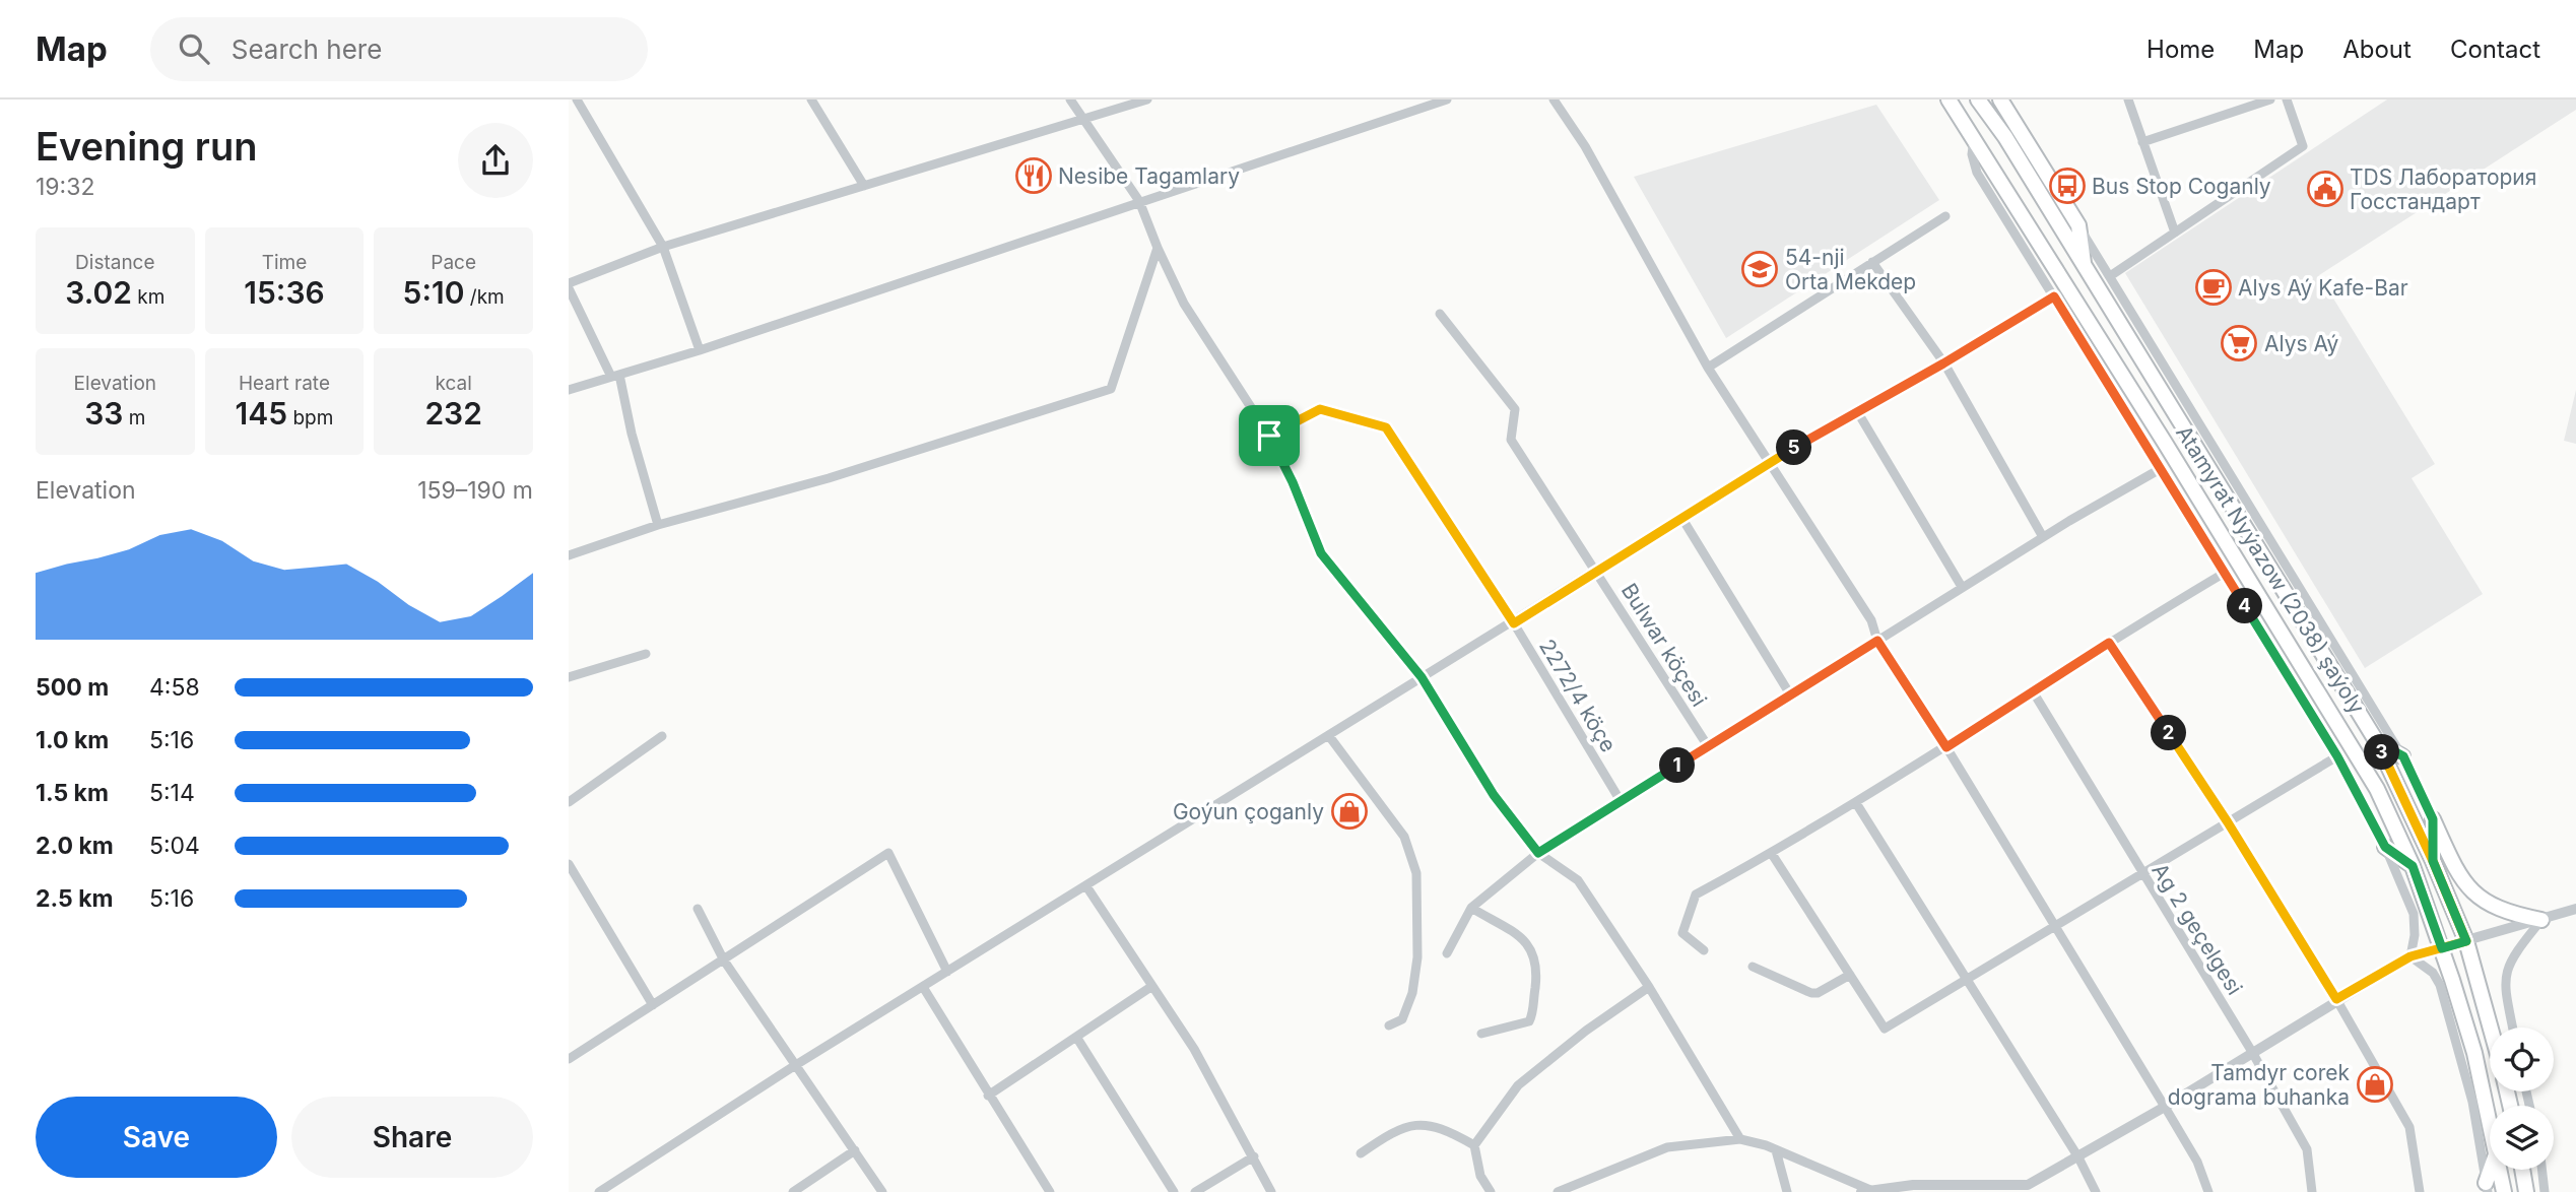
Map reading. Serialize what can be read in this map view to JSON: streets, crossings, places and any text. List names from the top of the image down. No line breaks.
{"streets":{"main road":["Atamyrat Nyýazow (2038) şaýoly"],"street":["Bulwar köçesi","2272/4 köçe","Ag 2 geçelgesi"]},"places":{"restaurant":["Nesibe Tagamlary"],"bus stop":["Bus Stop Coganly"],"public building":["TDS Лаборатория Госстандарт"],"school or university":["54-nji Orta Mekdep"],"cafe":["Alys Aý Kafe-Bar"],"supermarket":["Alys Aý"],"shop":["Goýun çoganly","Tamdyr corek dograma buhanka"]},"page":{"header":"Map","search":"Search here","nav":["Home","Map","About","Contact"],"heading":["Evening run","19:32"],"stats":[["Distance","3.02 km"],["Time","15:36"],["Pace","5:10 /km"],["Elevation","33 m"],["Heart rate","145 bpm"],["kcal","232"]],"pins":["5","4","2","3","1"],"chart":["Elevation","159–190 m"],"list":[{"name":"500 m","note":"4:58"},{"name":"1.0 km","note":"5:16"},{"name":"1.5 km","note":"5:14"},{"name":"2.0 km","note":"5:04"},{"name":"2.5 km","note":"5:16"}],"buttons":["Save","Share"]}}
